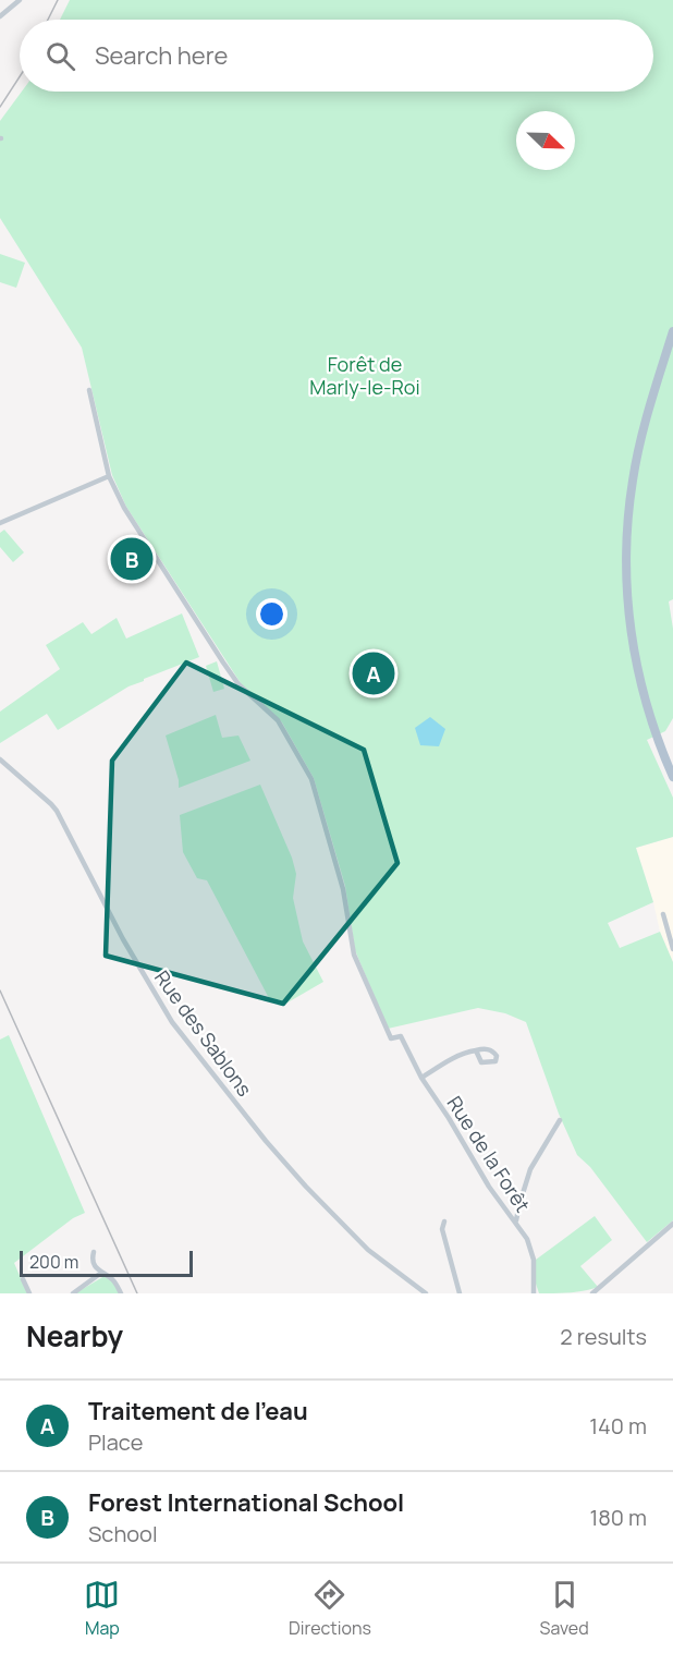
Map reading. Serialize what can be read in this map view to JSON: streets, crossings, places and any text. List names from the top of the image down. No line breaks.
{"streets":{"street":["Rue des Sablons","Rue de la Forêt"]},"parks":["Forêt de Marly-le-Roi"],"scale_bar":"200 m","north":"bottom right","page":{"search":"Search here","pins":["B","A"],"scale":"200 m","heading":["Nearby","2 results"],"list":[{"mark":"A","name":"Traitement de l'eau","note":"Place","value":"140 m"},{"mark":"B","name":"Forest International School","note":"School","value":"180 m"}],"nav":["Map","Directions","Saved"]}}
